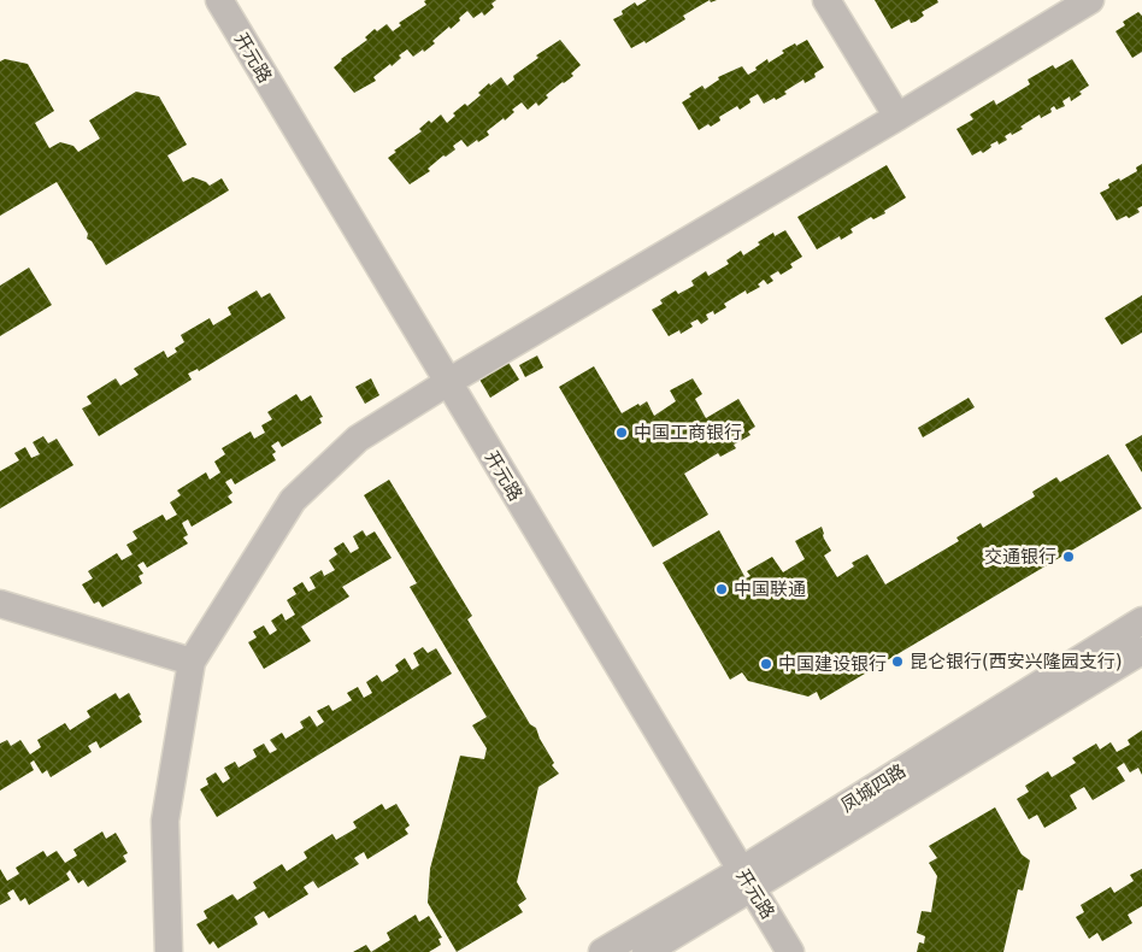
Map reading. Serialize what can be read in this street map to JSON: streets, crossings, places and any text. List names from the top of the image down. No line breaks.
{"streets":{"street":["开元路","凤城四路"]},"crossings":[["开元路","凤城四路"]],"places":["中国工商银行","交通银行","中国联通","昆仑银行(西安兴隆园支行)","中国建设银行"]}
